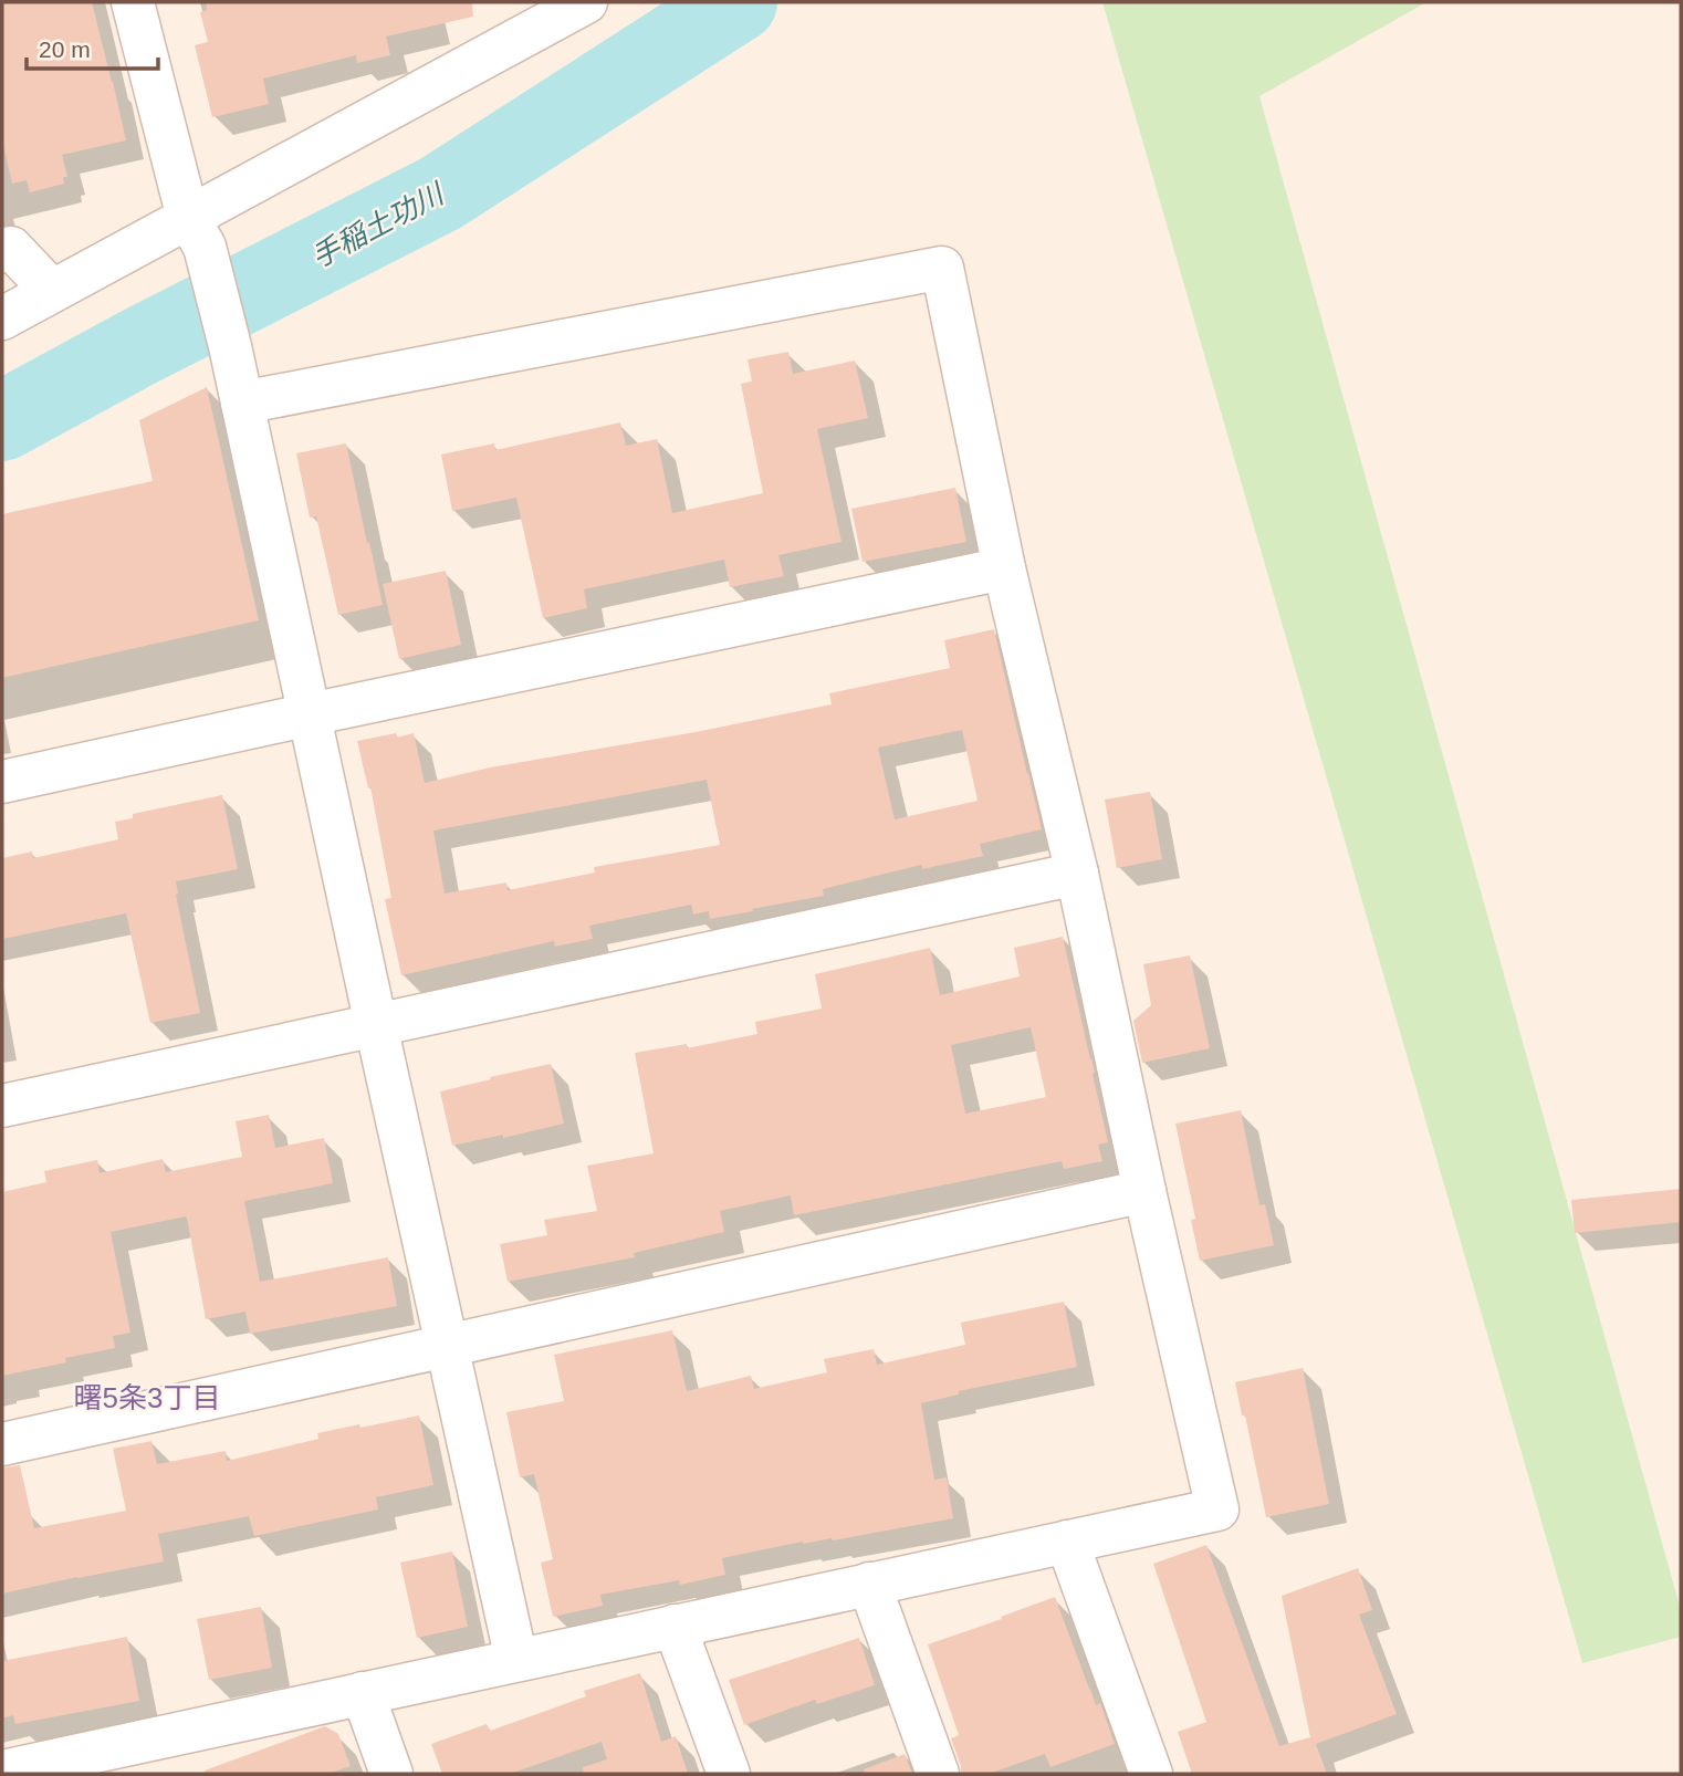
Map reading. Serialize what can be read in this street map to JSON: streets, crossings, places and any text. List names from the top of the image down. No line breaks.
{"districts":["曙5条3丁目"],"water":["手稲土功川"],"scale_bar":"20 m"}
